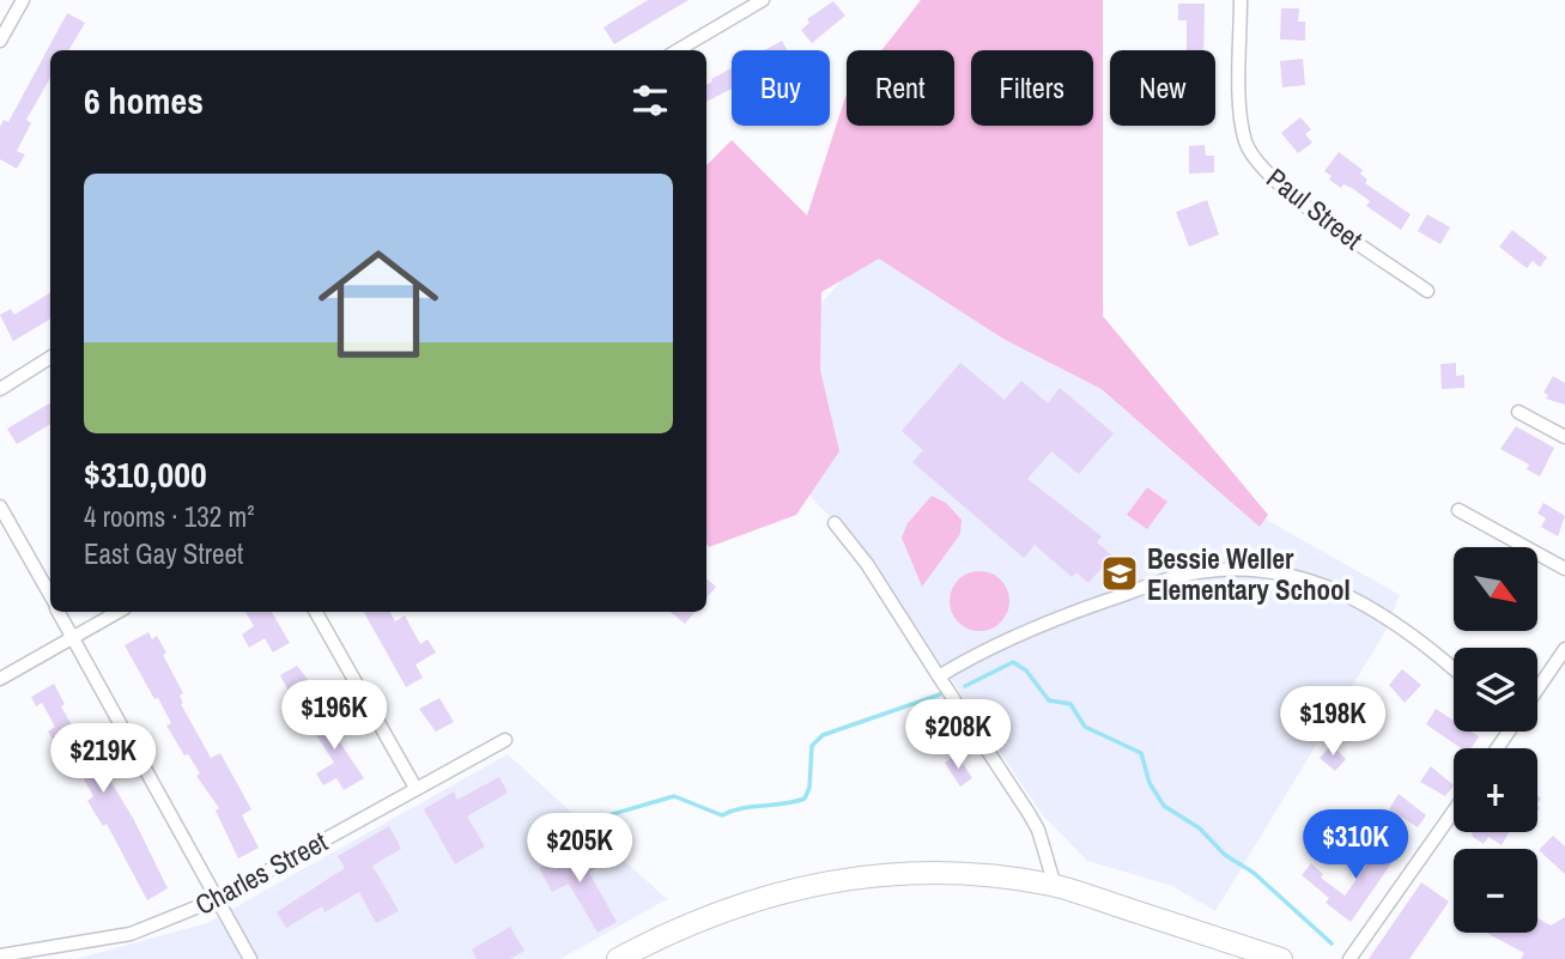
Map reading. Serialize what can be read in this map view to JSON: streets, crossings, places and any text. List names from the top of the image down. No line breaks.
{"streets":{"street":["Paul Street","Charles Street"]},"places":{"school or university":["Bessie Weller Elementary School"]},"north":"bottom right","page":{"chip":["Buy","Rent","Filters","New"],"heading":"6 homes","list":[{"name":"$310,000","note":"4 rooms · 132 m² · East Gay Street"}],"map_buttons":["+","−"],"price":["$196K","$198K","$208K","$219K","$310K","$205K"]}}
